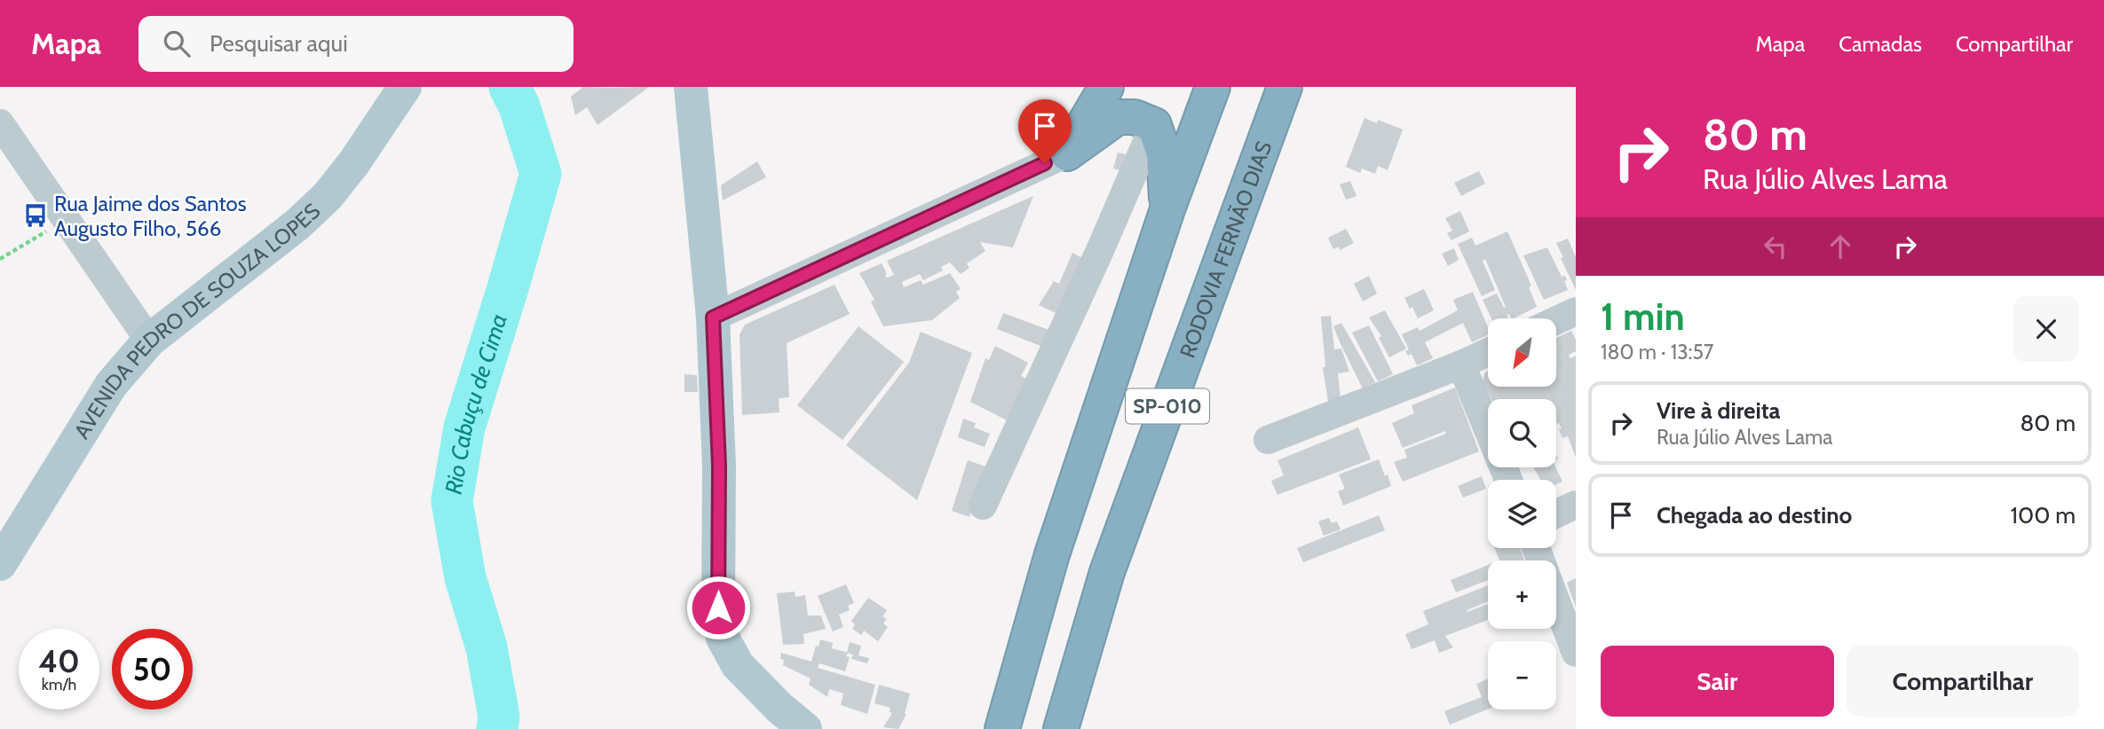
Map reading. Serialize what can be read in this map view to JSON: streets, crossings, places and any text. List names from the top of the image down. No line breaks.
{"streets":{"highway":["RODOVIA FERNÃO DIAS","SP-010"],"main road":["AVENIDA PEDRO DE SOUZA LOPES"]},"water":["Rio Cabuçu de Cima"],"places":{"bus stop":["Rua Jaime dos Santos Augusto Filho, 566"]},"north":"bottom left","page":{"header":"Mapa","search":"Pesquisar aqui","nav":["Mapa","Camadas","Compartilhar"],"turn":["80 m","Rua Júlio Alves Lama"],"heading":["1 min","180 m · 13:57"],"map_buttons":["+","−"],"list":[{"name":"Vire à direita","note":"Rua Júlio Alves Lama","value":"80 m"},{"name":"Chegada ao destino","value":"100 m"}],"speed":"40 km/h","limit":"50","buttons":["Sair","Compartilhar"]}}
